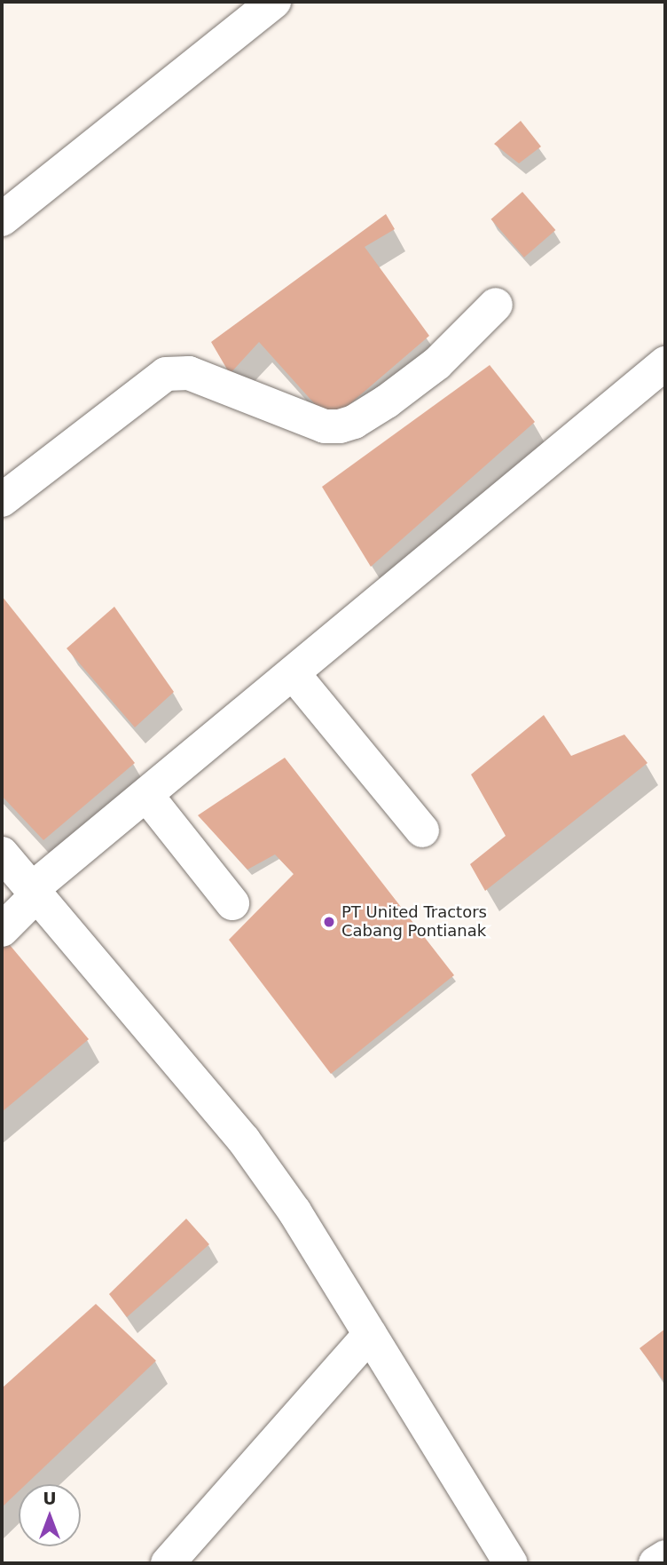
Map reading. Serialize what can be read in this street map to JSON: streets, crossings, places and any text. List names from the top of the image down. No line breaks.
{"places":["PT United Tractors Cabang Pontianak"],"north":"top"}
